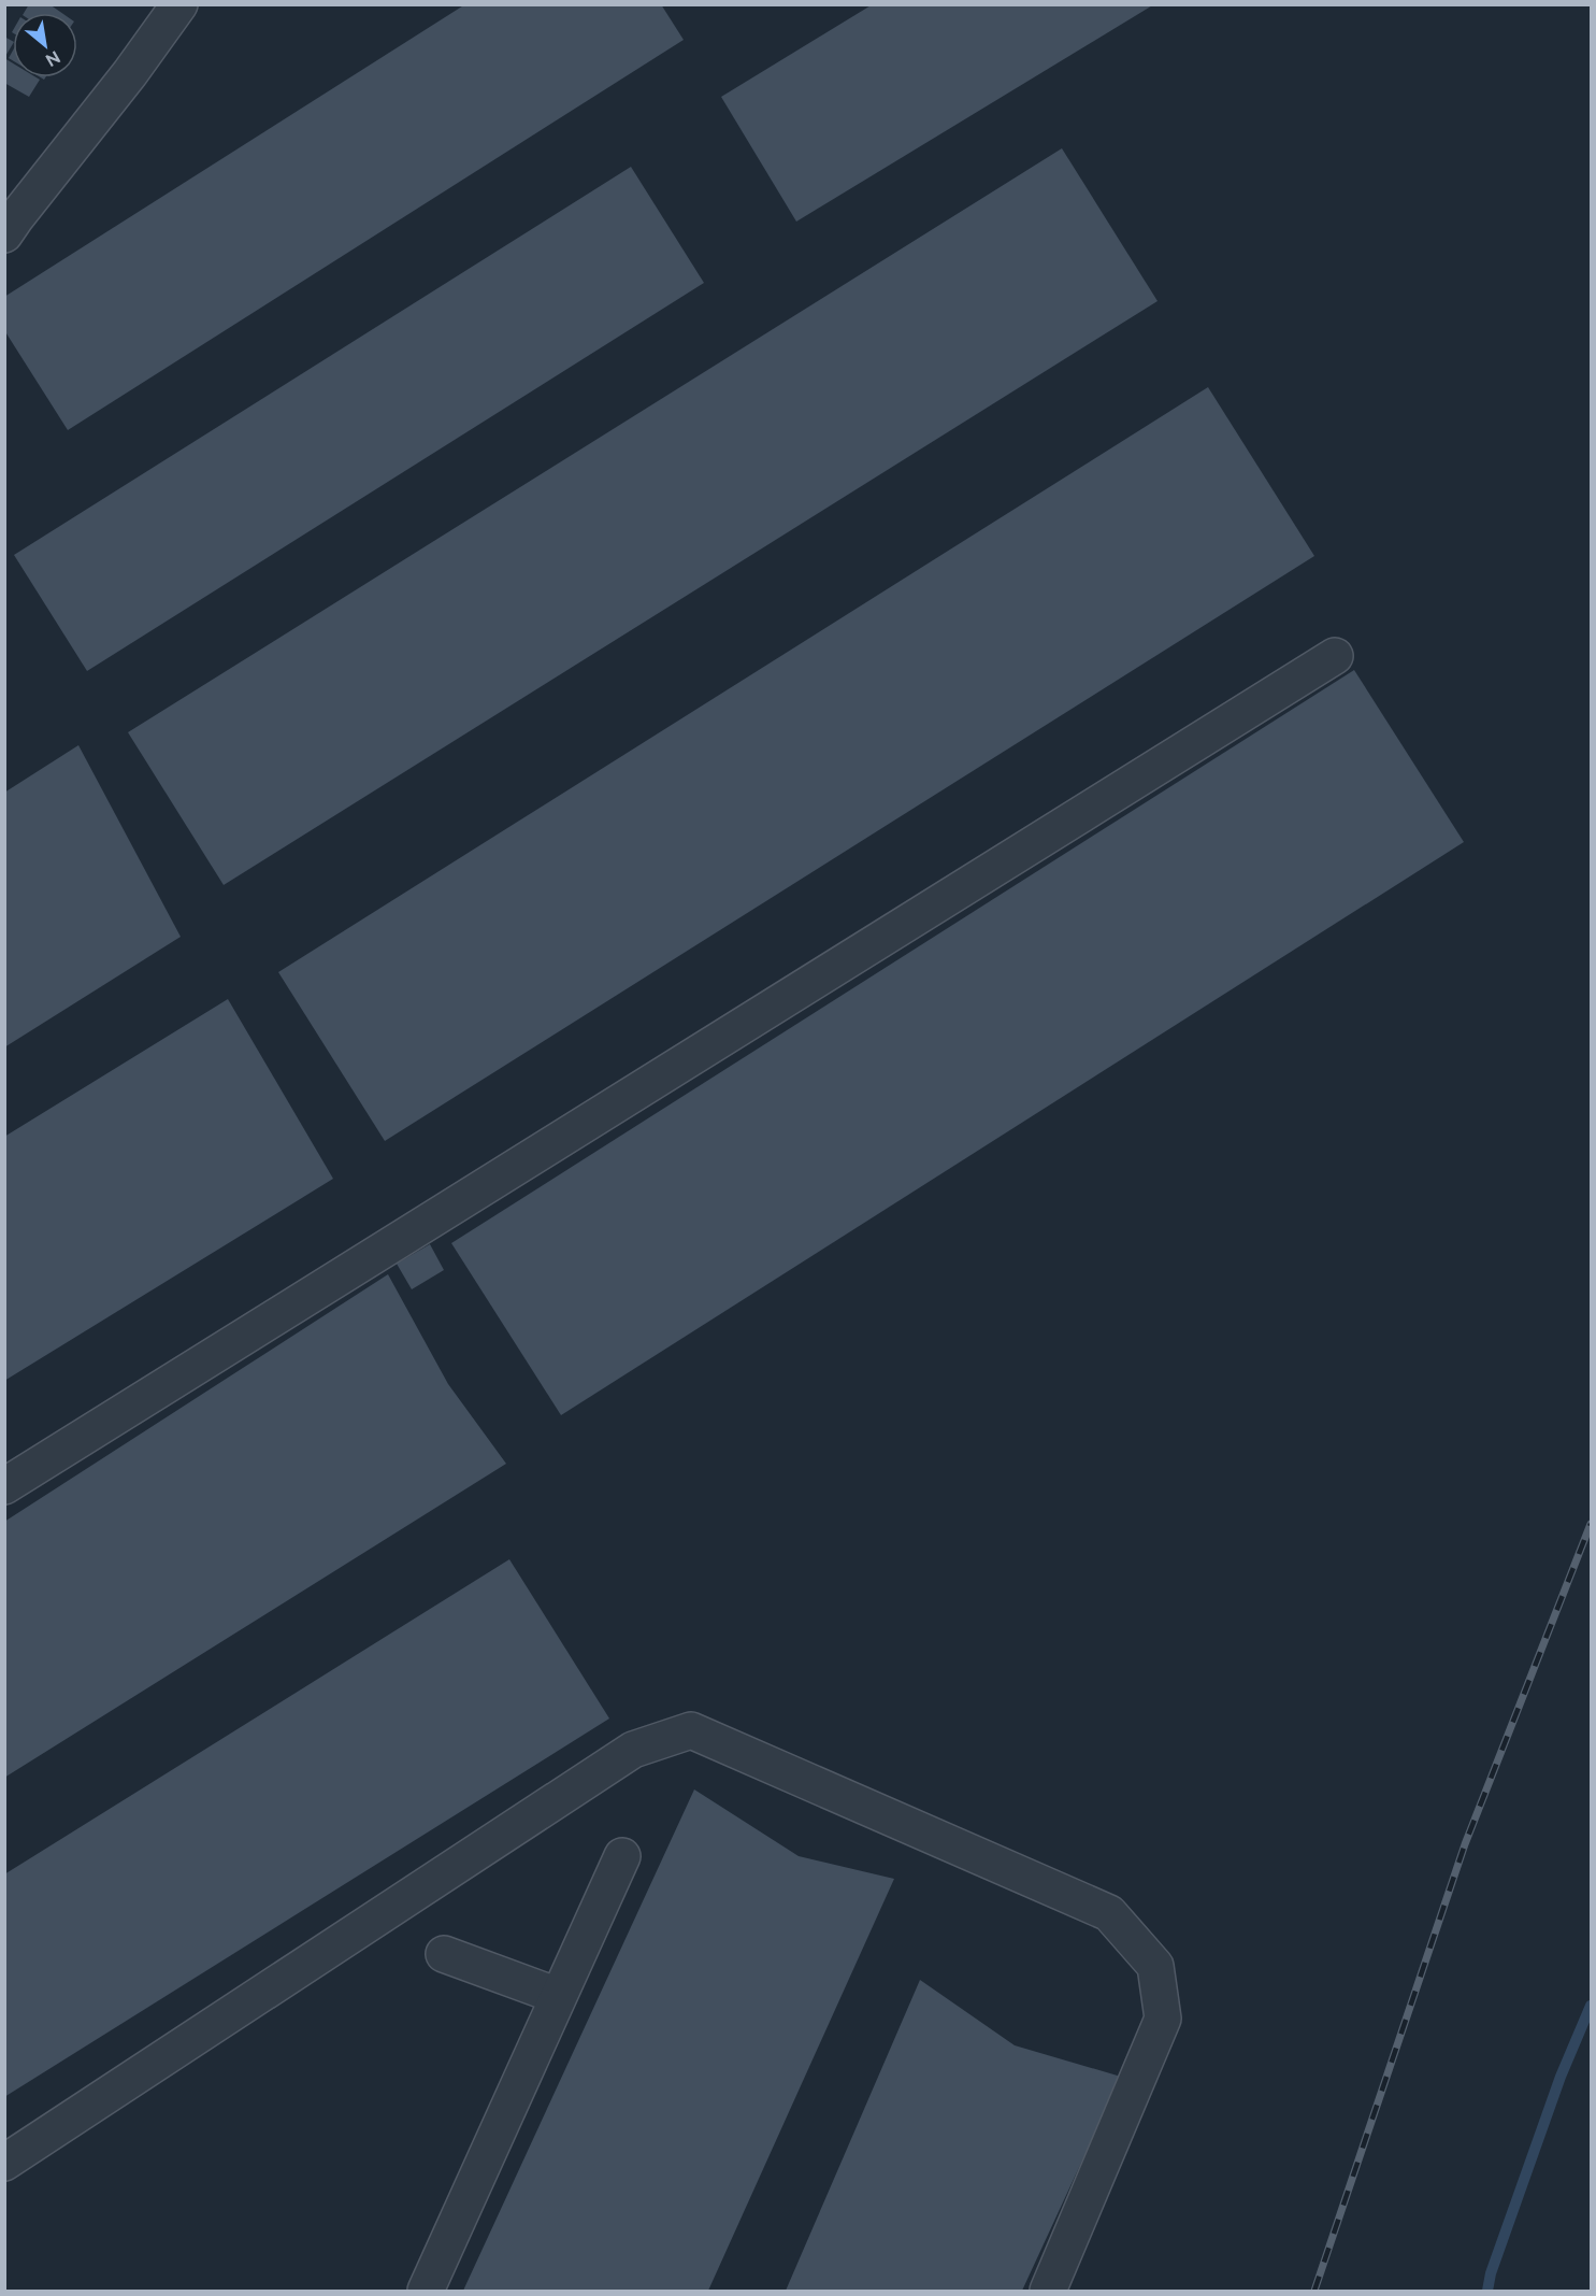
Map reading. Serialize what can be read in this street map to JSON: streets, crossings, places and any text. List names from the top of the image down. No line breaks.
{"north":"bottom right"}
